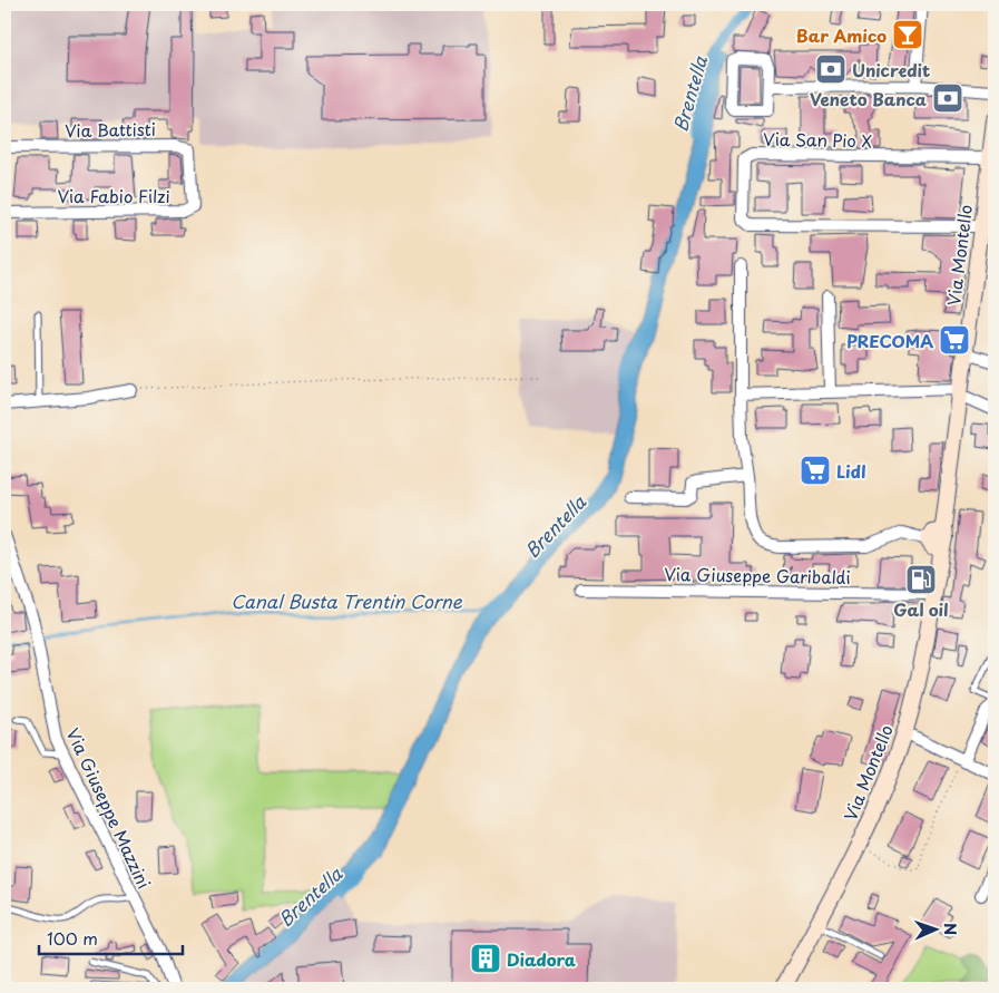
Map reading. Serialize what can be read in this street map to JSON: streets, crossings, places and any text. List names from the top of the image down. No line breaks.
{"streets":{"main road":["Via Montello"],"street":["Via Battisti","Via San Pio X","Via Fabio Filzi","Via Giuseppe Garibaldi","Via Giuseppe Mazzini"]},"crossings":[["Via Battisti","Via Fabio Filzi"],["Via San Pio X","Via Montello"],["Via Montello","Via Giuseppe Garibaldi"]],"water":["Brentella","Canal Busta Trentin Corne"],"places":{"bar":["Bar Amico"],"bank":["Unicredit","Veneto Banca"],"supermarket":["PRECOMA","Lidl"],"fuel station":["Gal oil"],"building":["Diadora"]},"scale_bar":"100 m","north":"right"}
